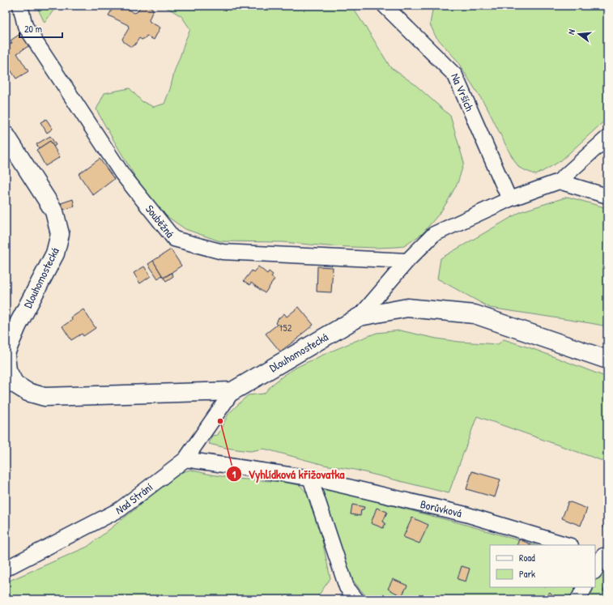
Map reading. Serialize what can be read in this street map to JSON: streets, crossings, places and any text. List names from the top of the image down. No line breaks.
{"streets":{"street":["Na Vrších","Souběžná","Dlouhomostecká","Nad Strání","Borůvková"]},"crossings":[["Dlouhomostecká","Nad Strání"],["Nad Strání","Borůvková"]],"places":["Vyhlídková křižovatka"],"house_numbers":["752"],"legend":["Road","Park"],"scale_bar":"20 m","north":"left"}
